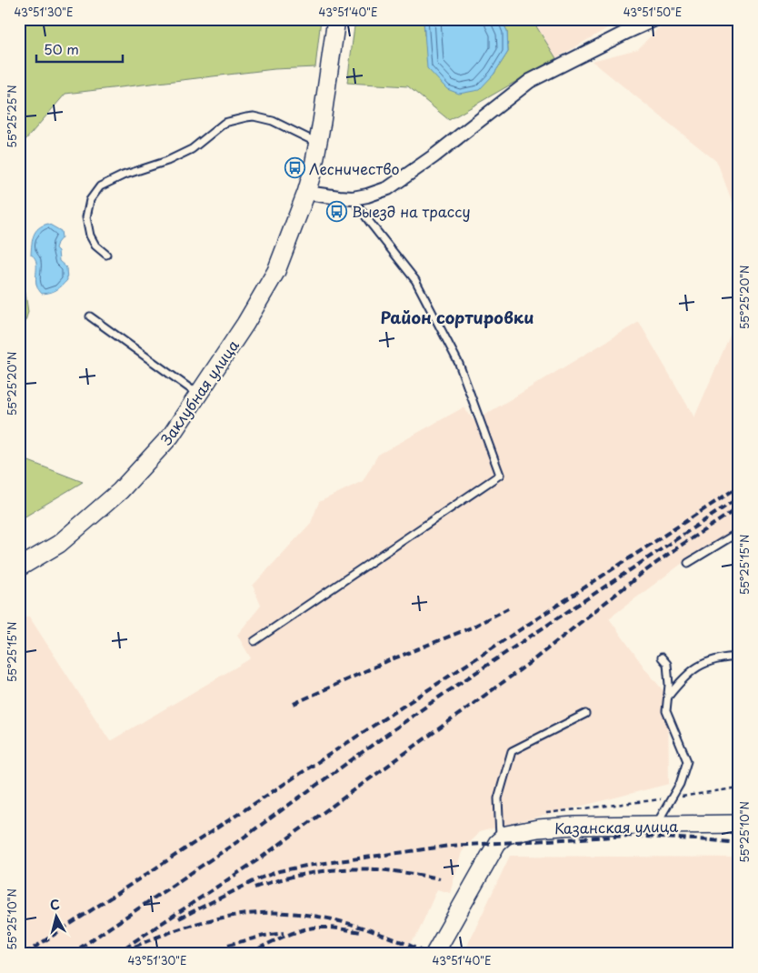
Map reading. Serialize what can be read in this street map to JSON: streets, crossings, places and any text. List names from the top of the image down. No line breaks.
{"streets":{"main road":["Заклубная улица","Казанская улица"]},"districts":["Район сортировки"],"places":{"bus stop":["Лесничество","Выезд на трассу"]},"scale_bar":"50 m","north":"top","coordinates":["43°51'30\"E","43°51'40\"E","43°51'50\"E","55°25'25\"N","55°25'20\"N","55°25'15\"N","55°25'10\"N"]}
